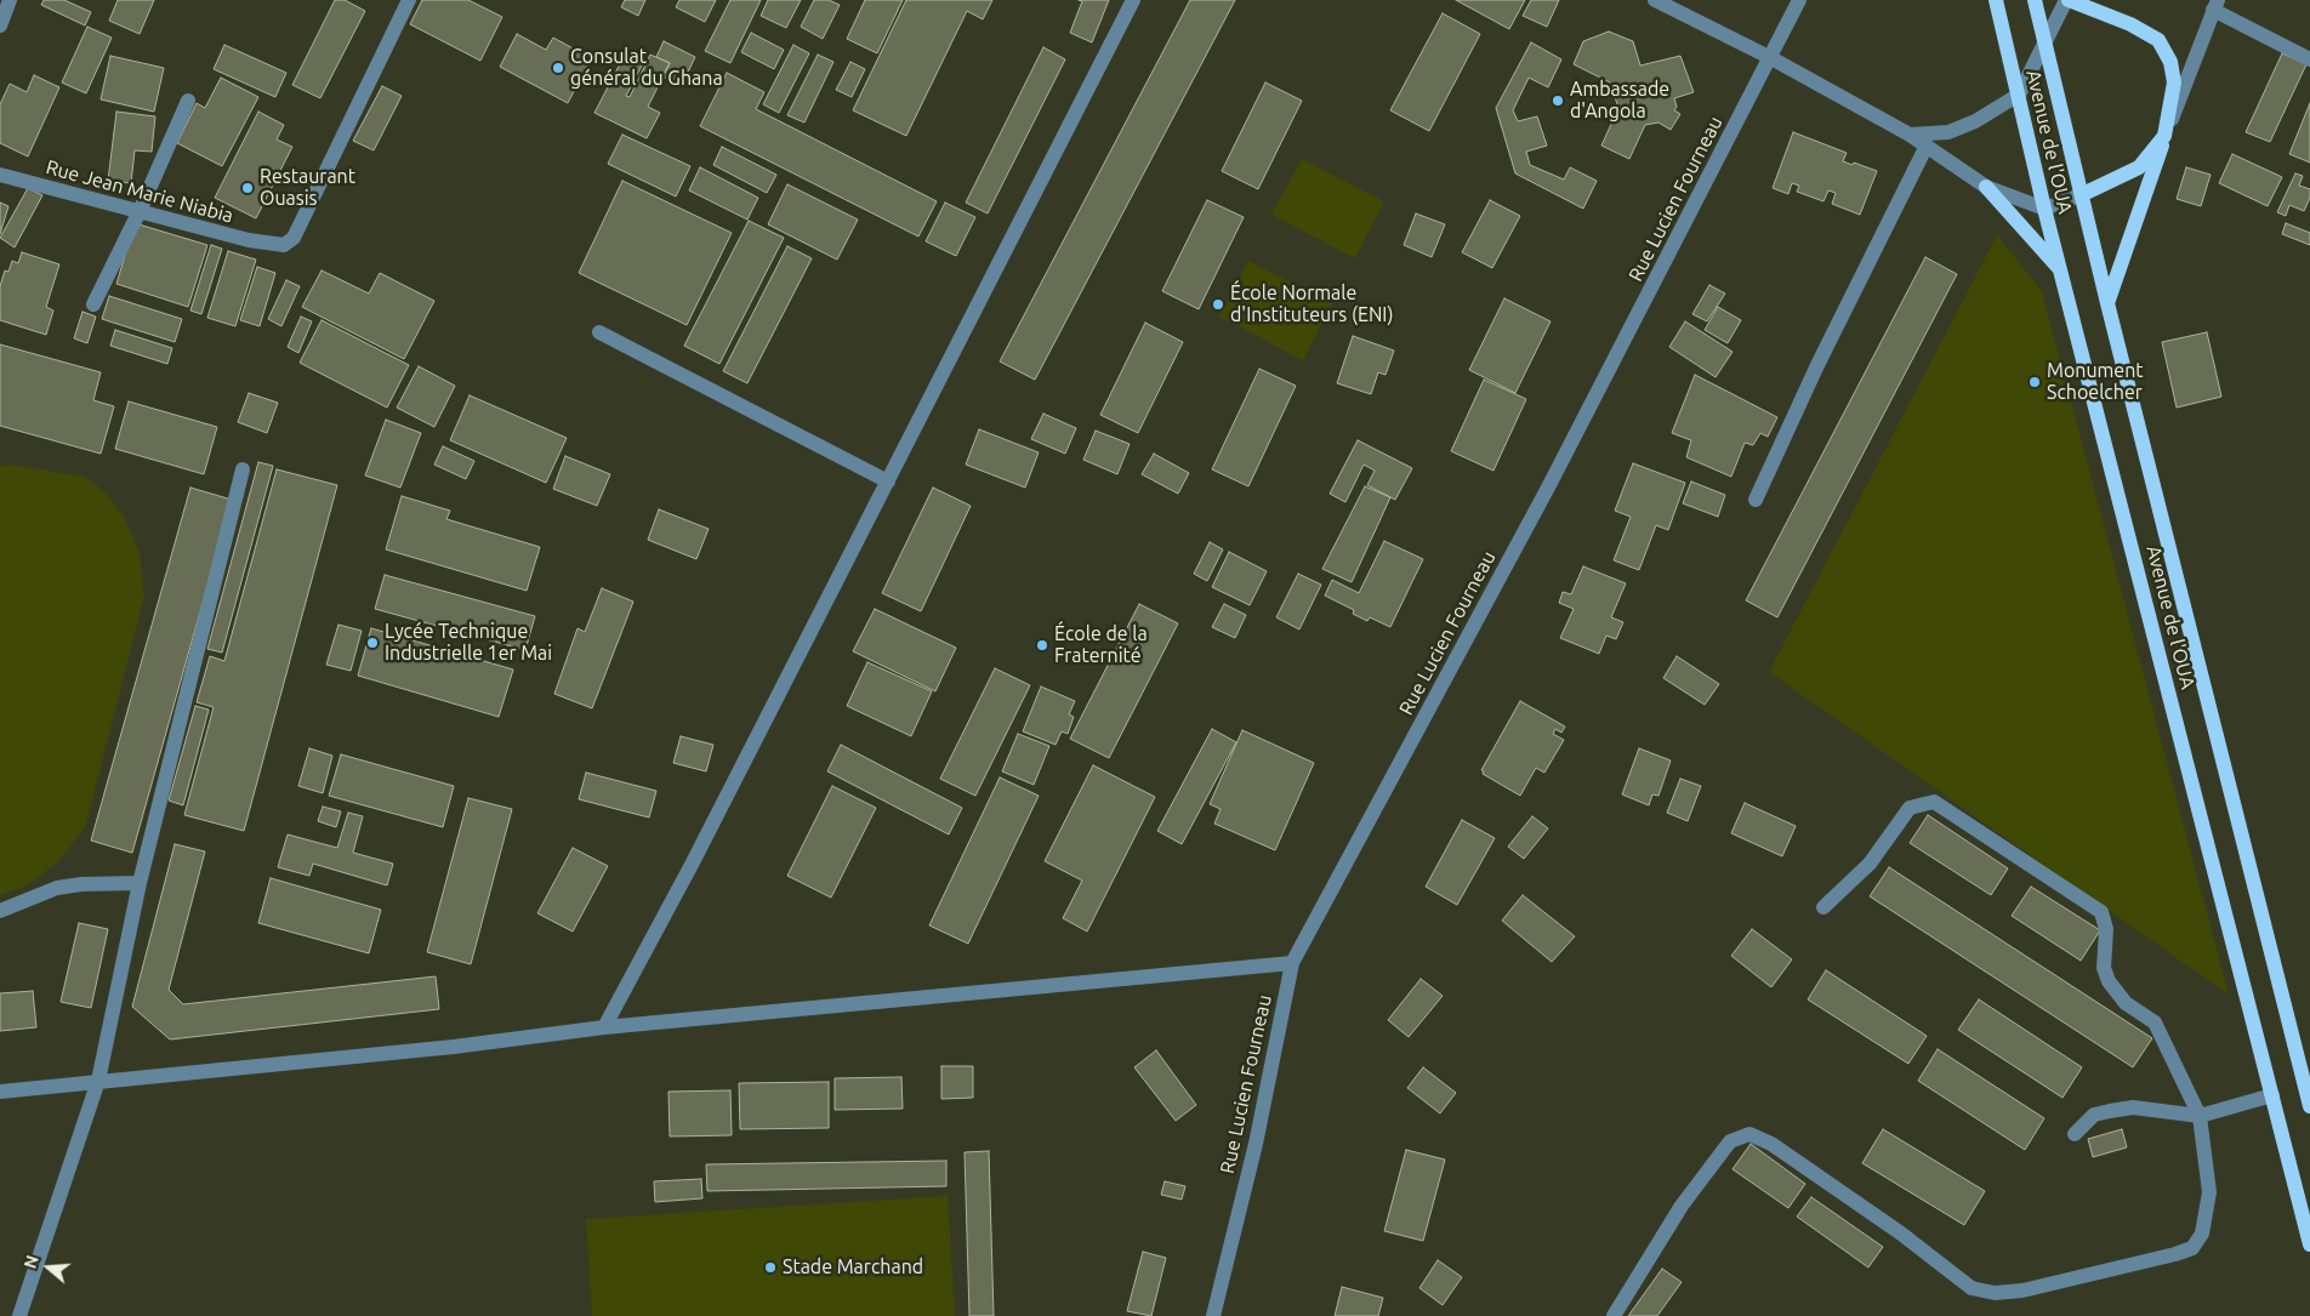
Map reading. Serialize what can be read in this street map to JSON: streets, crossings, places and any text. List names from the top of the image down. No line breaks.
{"streets":{"main road":["Avenue de l'OUA"],"street":["Rue Jean Marie Niabia","Rue Lucien Fourneau"]},"places":["Consulat général du Ghana","Ambassade d'Angola","Restaurant Ouasis","École Normale d'Instituteurs (ENI)","Monument Schoelcher","Lycée Technique Industrielle 1er Mai","École de la Fraternité","Stade Marchand"],"north":"left"}
